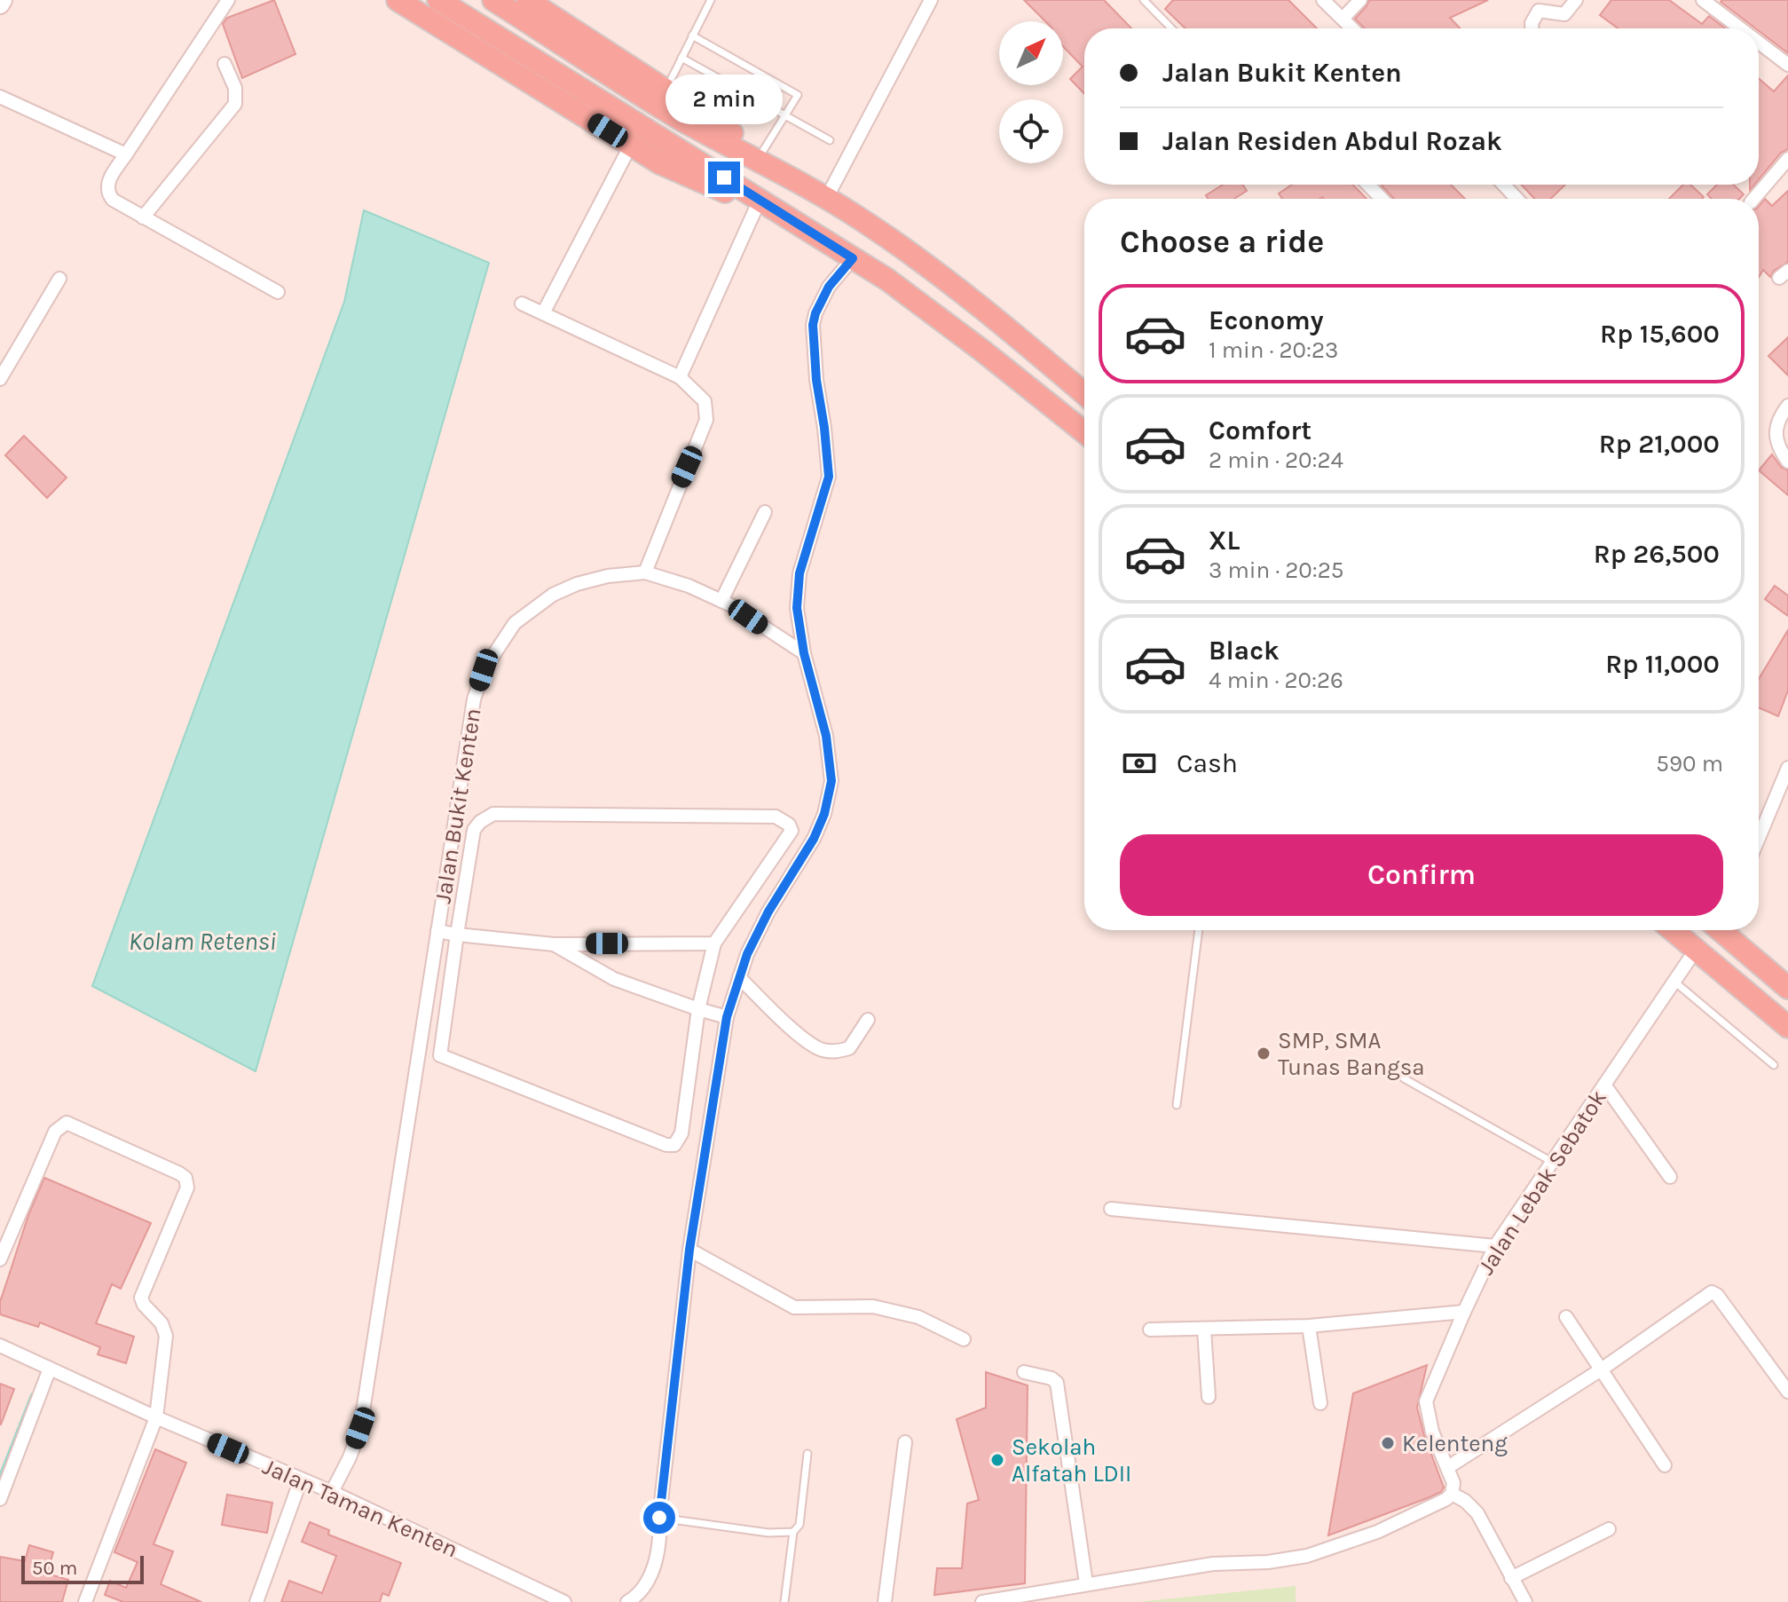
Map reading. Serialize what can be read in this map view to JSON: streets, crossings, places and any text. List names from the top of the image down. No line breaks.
{"streets":{"street":["Jalan Bukit Kenten","Jalan Lebak Sebatok","Jalan Taman Kenten"]},"crossings":[["Jalan Bukit Kenten","Jalan Taman Kenten"]],"water":["Kolam Retensi"],"places":["SMP, SMA Tunas Bangsa","Kelenteng","Sekolah Alfatah LDII"],"scale_bar":"50 m","north":"top right","page":{"banner":["Jalan Bukit Kenten","Jalan Residen Abdul Rozak"],"bubble":"2 min","heading":"Choose a ride","list":[{"name":"Economy","note":"1 min · 20:23","value":"Rp 15,600"},{"name":"Comfort","note":"2 min · 20:24","value":"Rp 21,000"},{"name":"XL","note":"3 min · 20:25","value":"Rp 26,500"},{"name":"Black","note":"4 min · 20:26","value":"Rp 11,000"}],"pay":["Cash","590 m"],"buttons":"Confirm","scale":"50 m"}}
